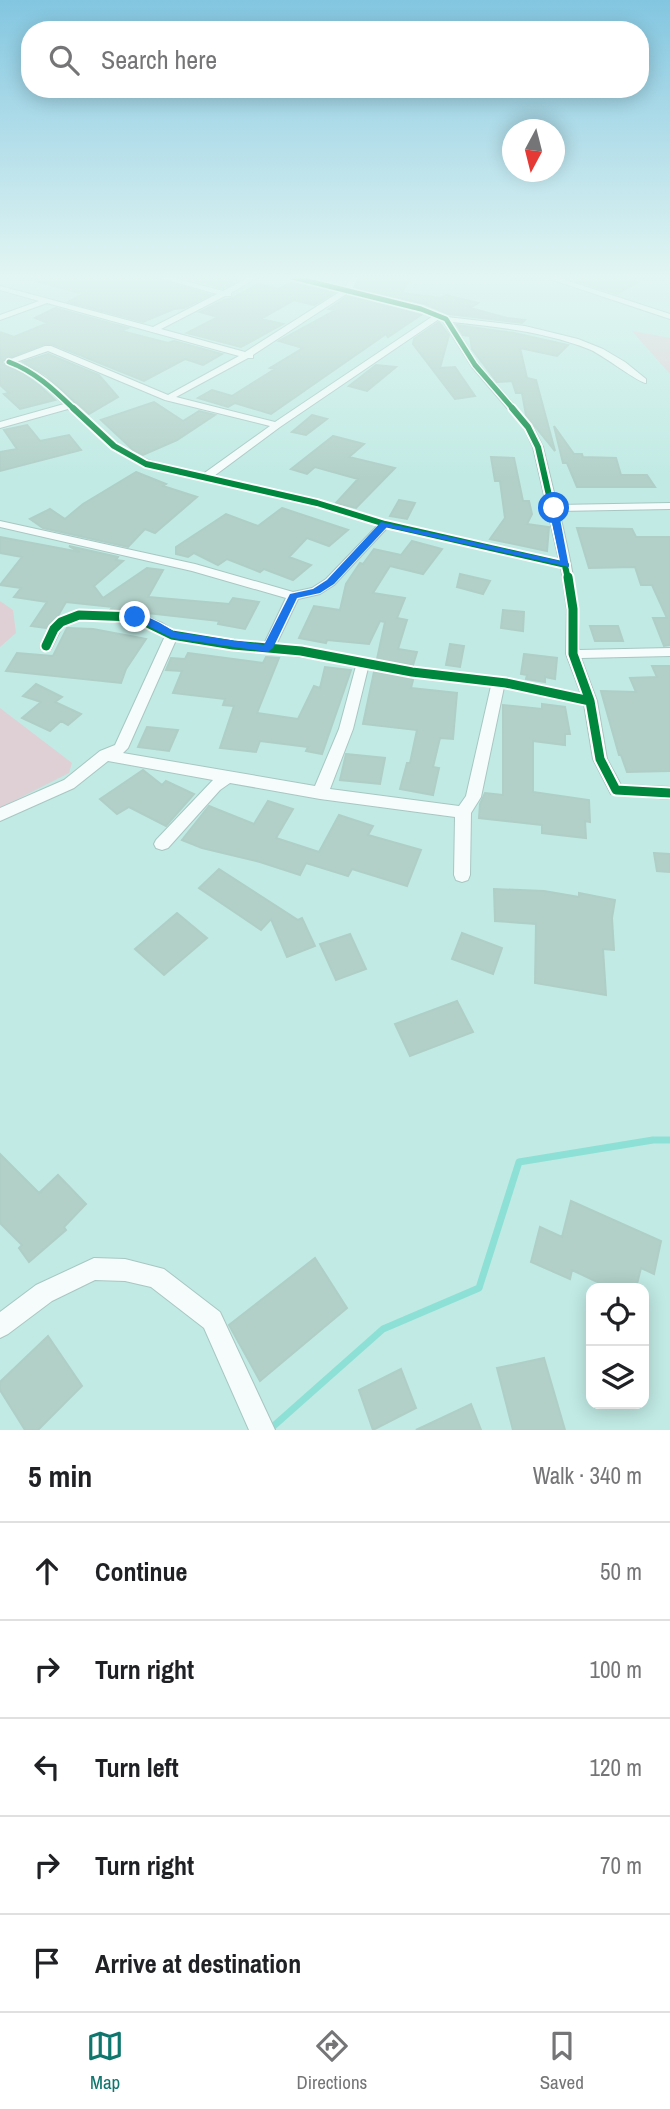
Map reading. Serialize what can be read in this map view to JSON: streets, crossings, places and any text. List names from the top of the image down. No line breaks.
{"north":"bottom","page":{"search":"Search here","heading":["5 min","Walk · 340 m"],"list":[["Continue","50 m"],["Turn right","100 m"],["Turn left","120 m"],["Turn right","70 m"],"Arrive at destination"],"nav":["Map","Directions","Saved"]}}
